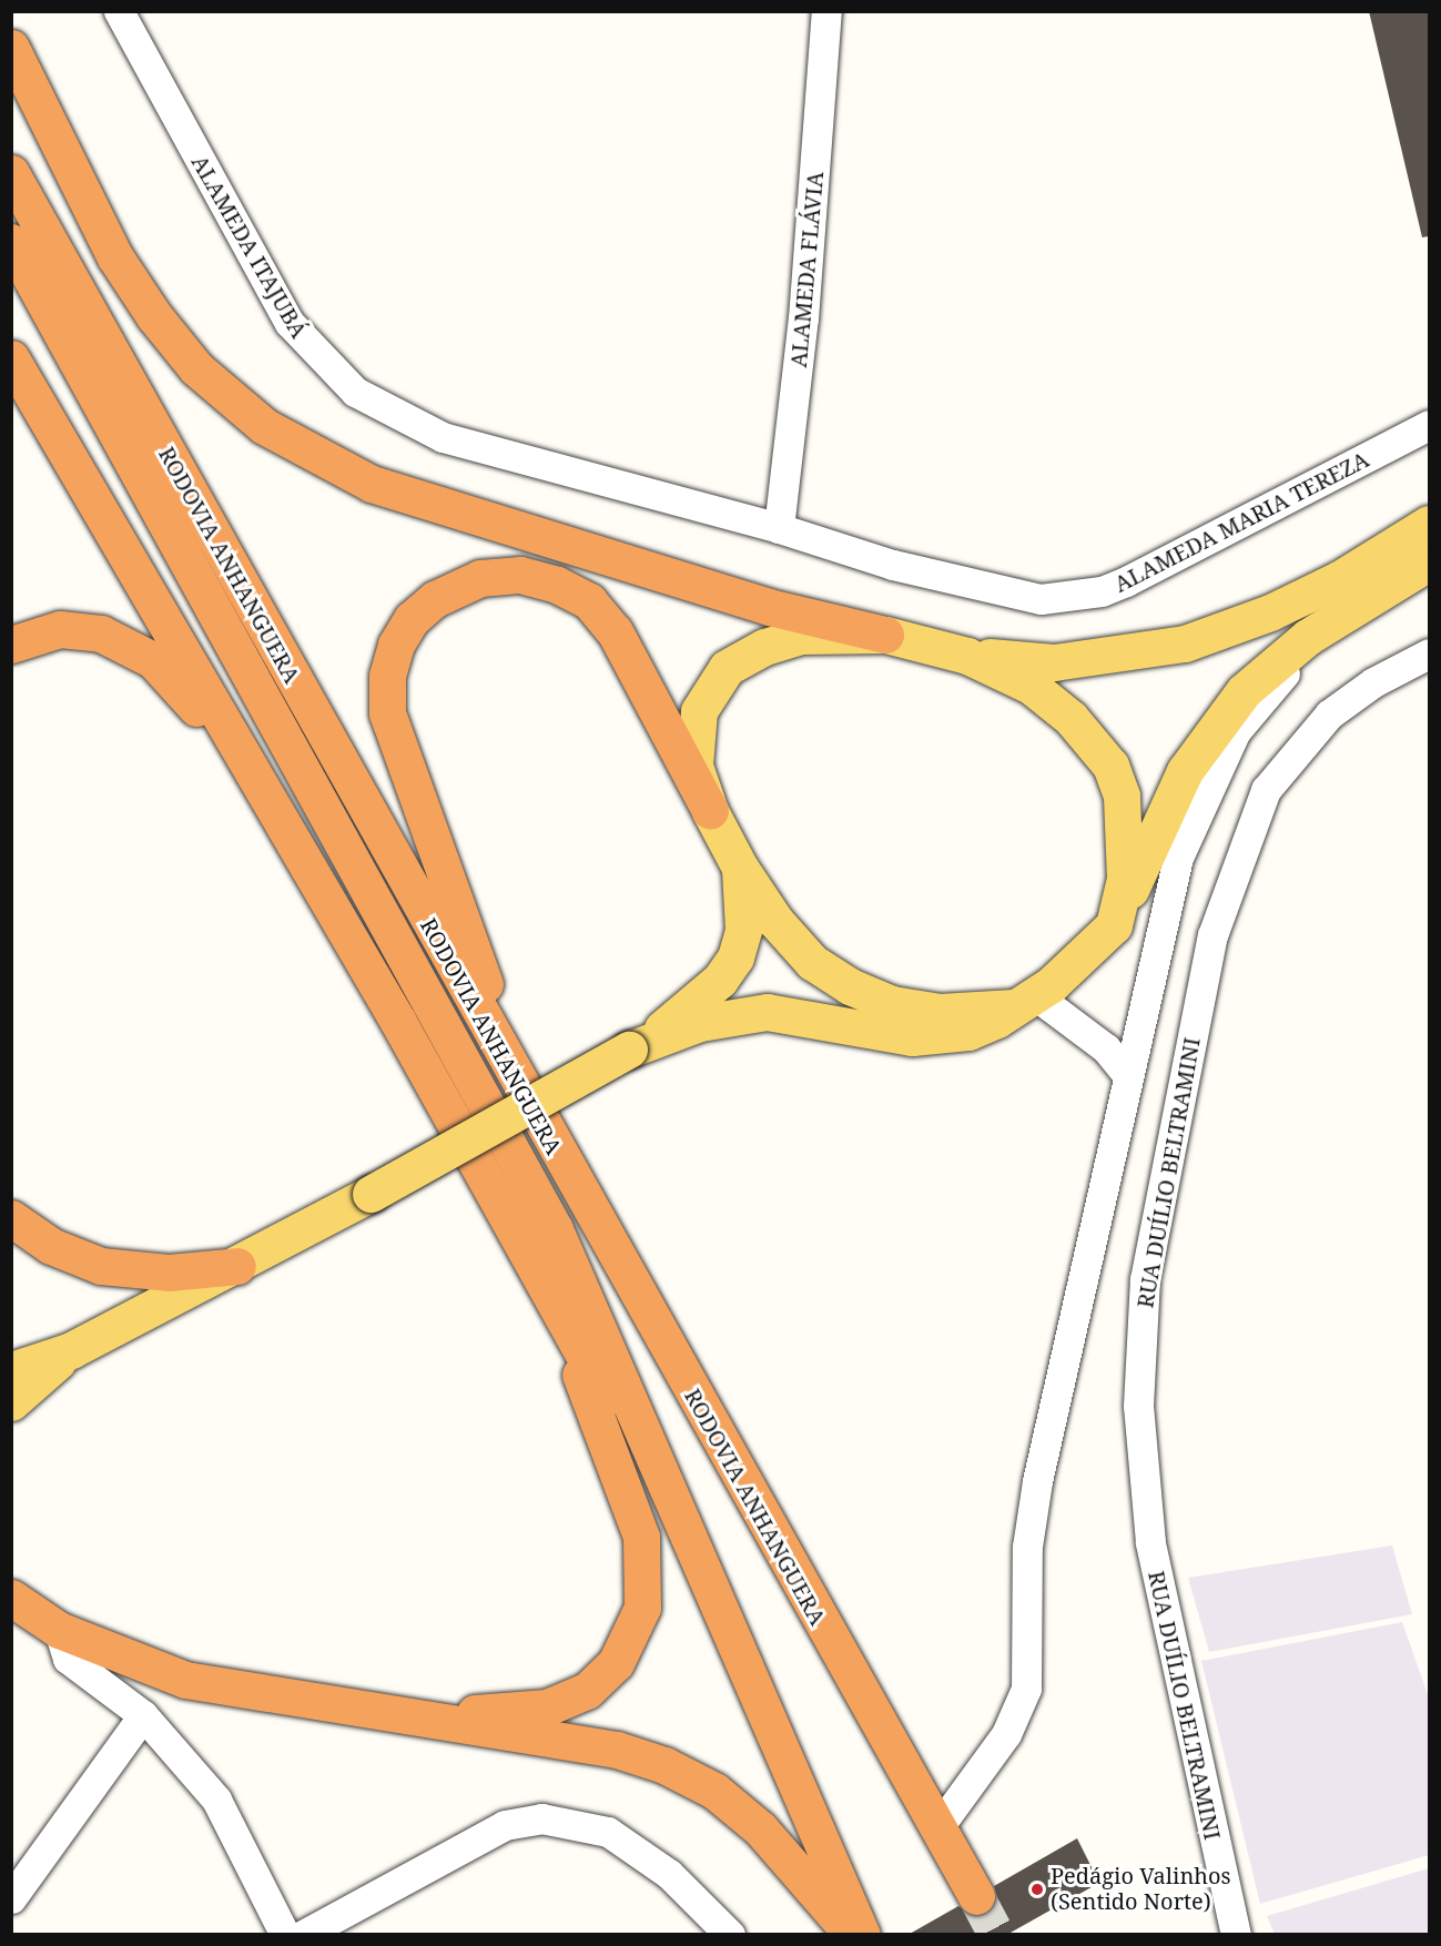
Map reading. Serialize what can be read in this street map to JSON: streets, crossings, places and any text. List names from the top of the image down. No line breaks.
{"streets":{"highway":["RODOVIA ANHANGUERA"],"street":["ALAMEDA ITAJUBÁ","ALAMEDA FLÁVIA","ALAMEDA MARIA TEREZA","RUA DUÍLIO BELTRAMINI"]},"crossings":[["ALAMEDA ITAJUBÁ","ALAMEDA FLÁVIA"],["ALAMEDA ITAJUBÁ","ALAMEDA MARIA TEREZA"],["ALAMEDA FLÁVIA","ALAMEDA MARIA TEREZA"]],"places":["Pedágio Valinhos (Sentido Norte)"]}
